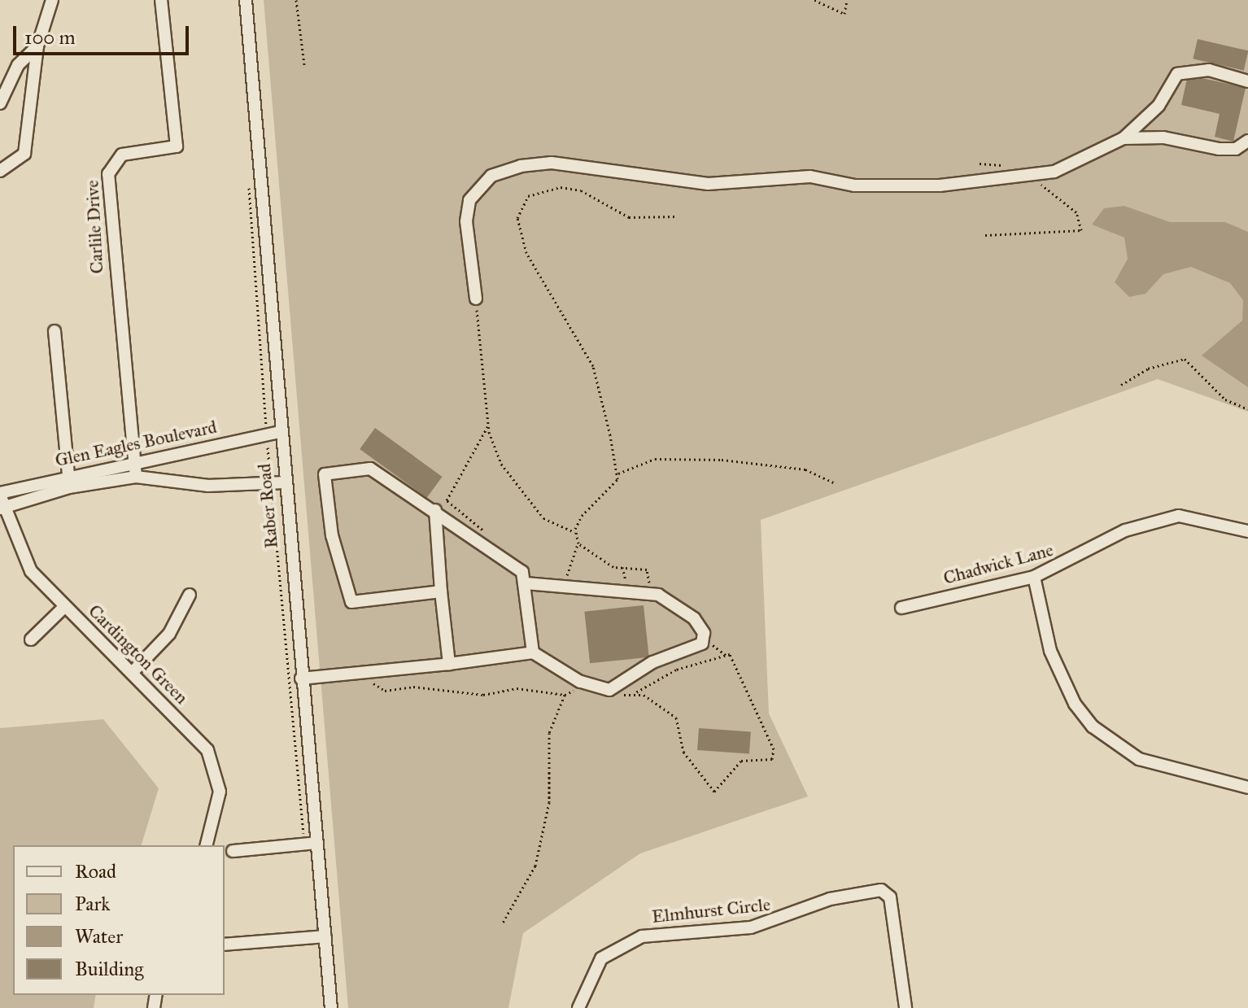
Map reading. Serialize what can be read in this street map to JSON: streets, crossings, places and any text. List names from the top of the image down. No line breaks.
{"streets":{"street":["Carlile Drive","Glen Eagles Boulevard","Raber Road","Chadwick Lane","Cardington Green","Elmhurst Circle"]},"crossings":[["Carlile Drive","Glen Eagles Boulevard"],["Glen Eagles Boulevard","Raber Road"],["Glen Eagles Boulevard","Cardington Green"]],"legend":["Road","Park","Water","Building"],"scale_bar":"100 m"}
